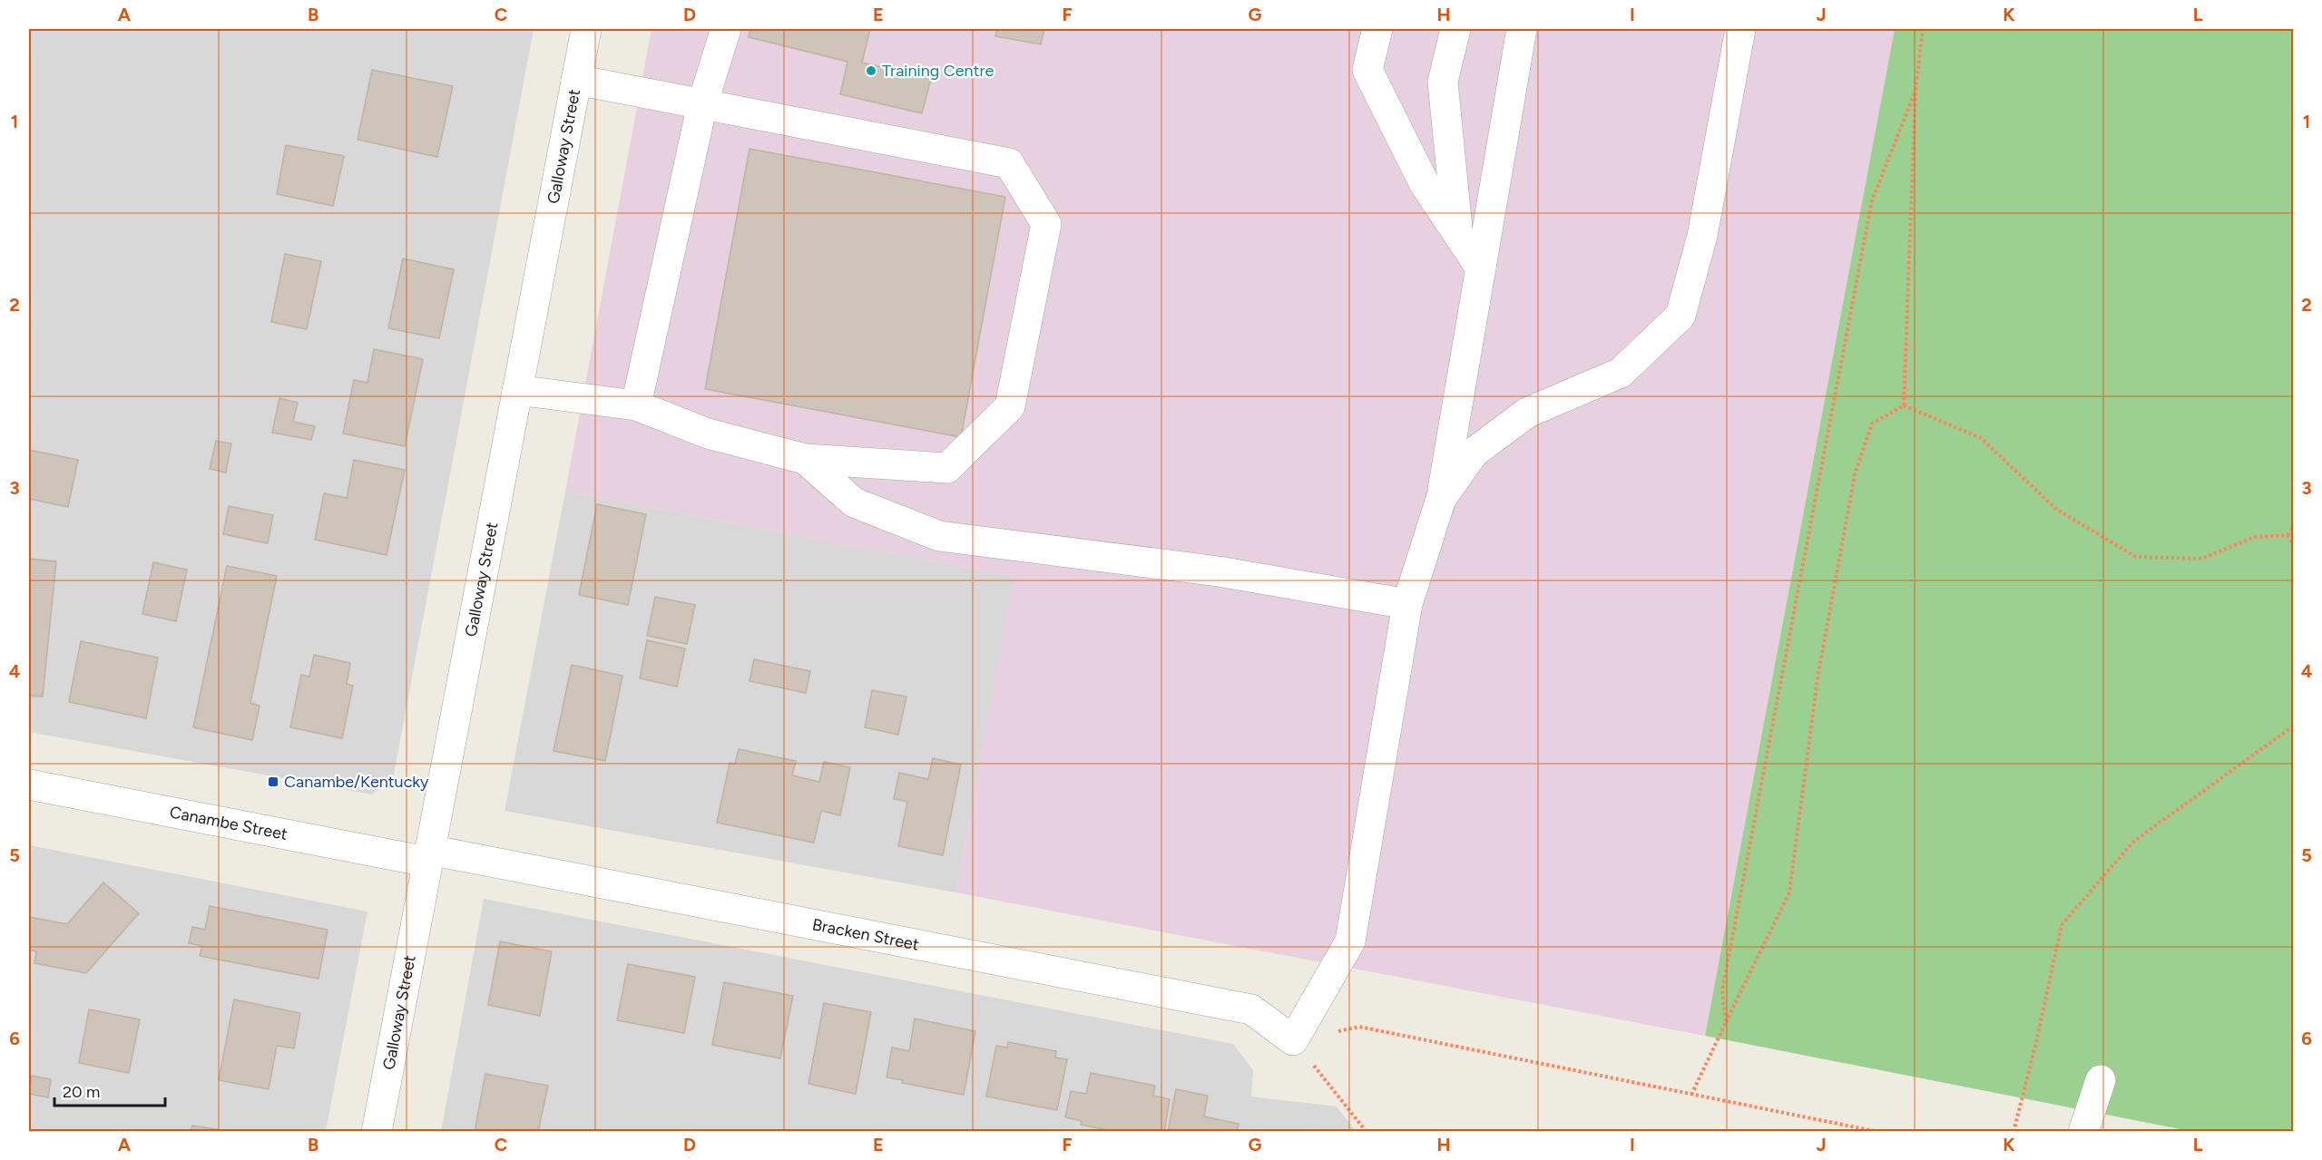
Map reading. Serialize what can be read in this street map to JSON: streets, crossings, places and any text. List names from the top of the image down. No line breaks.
{"streets":{"street":["Galloway Street","Canambe Street","Bracken Street"]},"crossings":[["Galloway Street","Canambe Street"],["Galloway Street","Bracken Street"],["Canambe Street","Bracken Street"]],"places":{"other":["Training Centre"],"transit":["Canambe/Kentucky"]},"scale_bar":"20 m","grid":{"columns":["A","B","C","D","E","F","G","H","I","J","K","L"],"rows":["1","2","3","4","5","6"]}}
